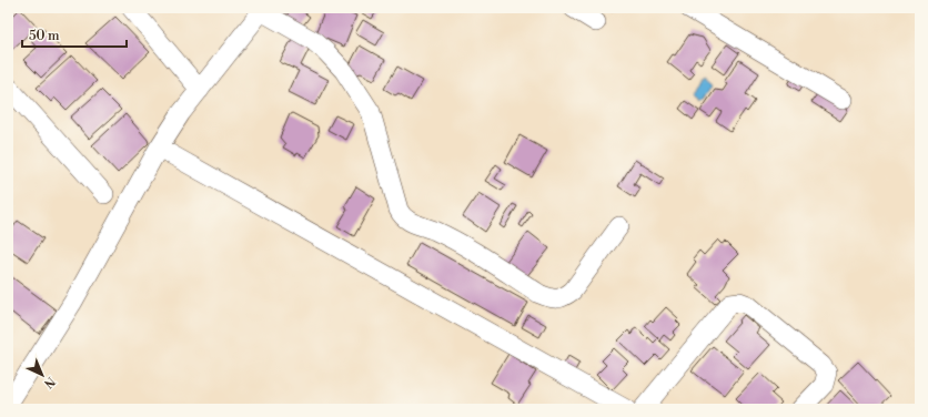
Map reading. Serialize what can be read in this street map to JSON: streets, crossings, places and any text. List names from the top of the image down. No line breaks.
{"scale_bar":"50 m","north":"bottom right"}
